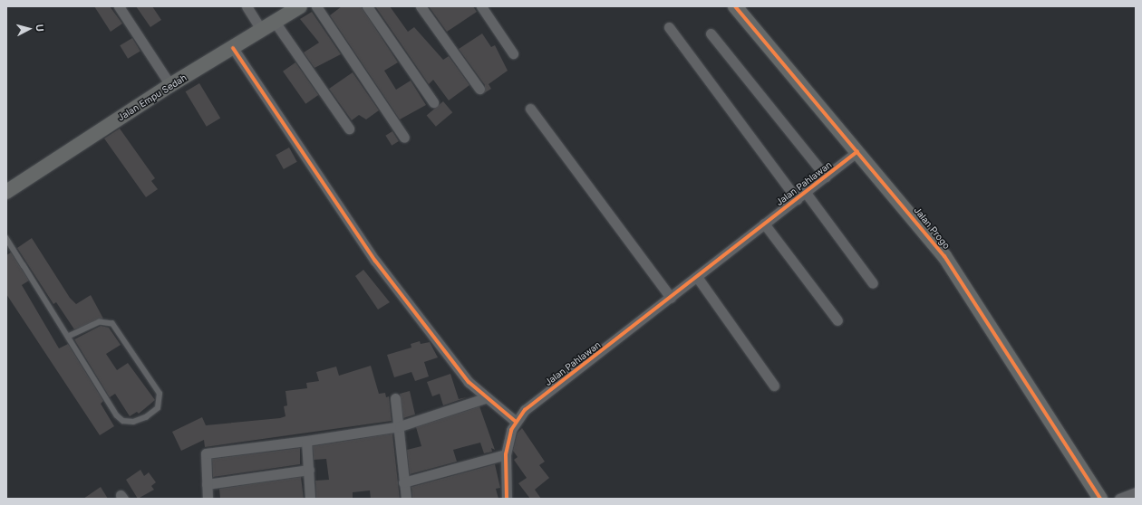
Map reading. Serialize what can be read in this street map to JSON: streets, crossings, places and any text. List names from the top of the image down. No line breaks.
{"streets":{"street":["Jalan Empu Sedah","Jalan Pahlawan","Jalan Progo"]},"crossings":[["Jalan Pahlawan","Jalan Progo"]],"north":"right"}
